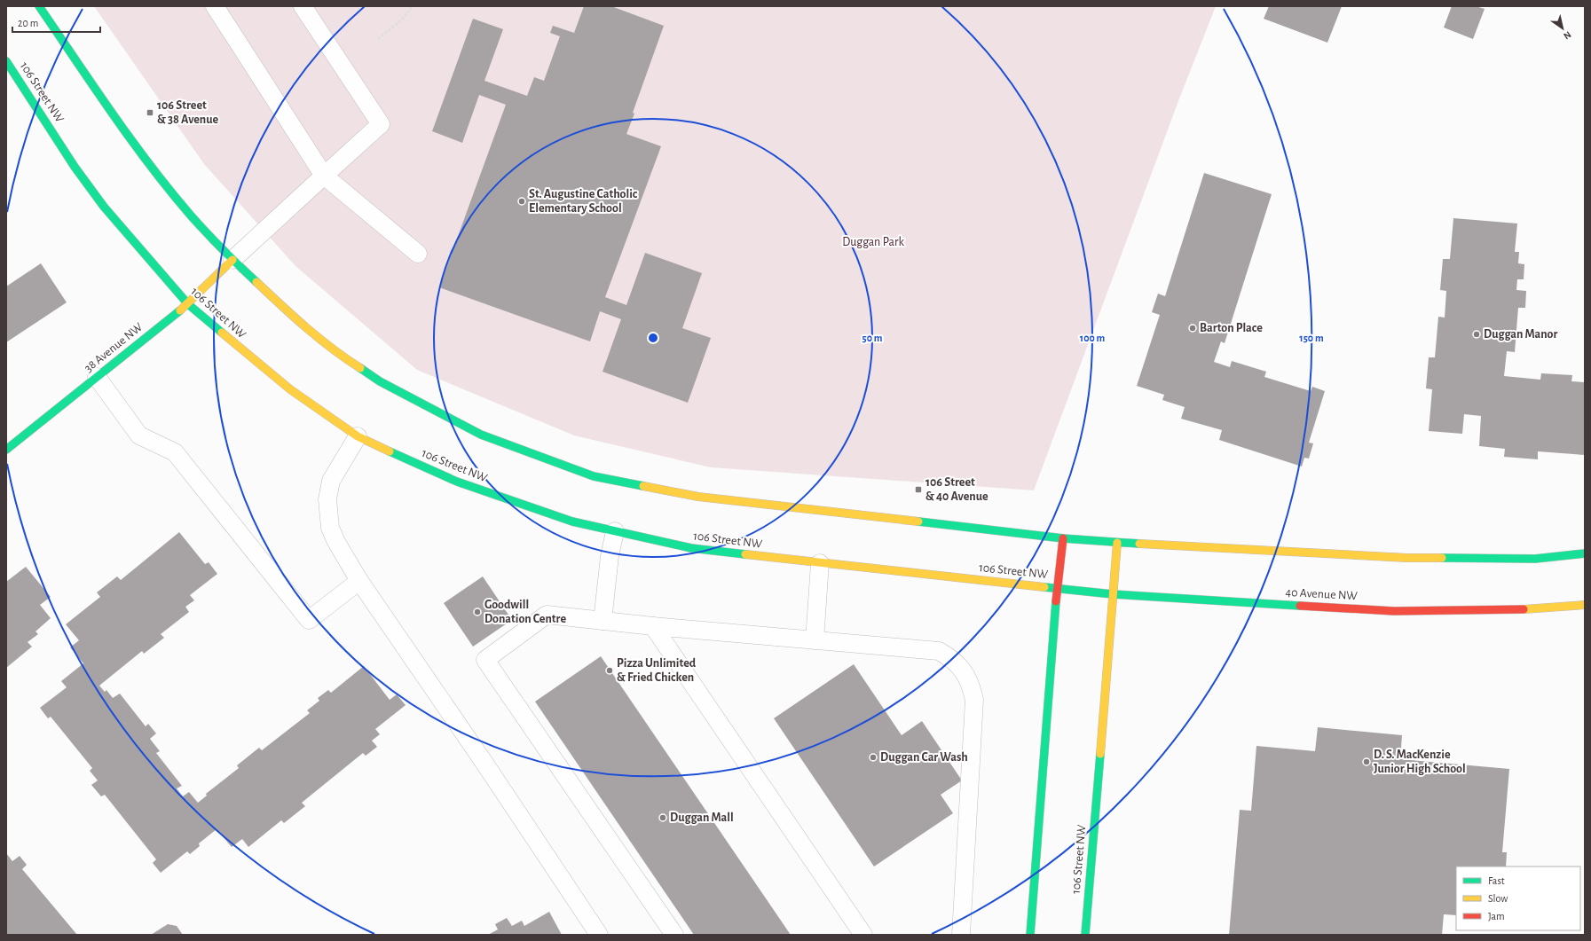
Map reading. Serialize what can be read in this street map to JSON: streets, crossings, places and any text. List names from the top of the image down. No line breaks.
{"streets":{"street":["106 Street NW","38 Avenue NW","40 Avenue NW"]},"crossings":[["106 Street NW","38 Avenue NW"],["106 Street NW","40 Avenue NW"]],"parks":["Duggan Park"],"places":{"transit":["106 Street & 38 Avenue","106 Street & 40 Avenue"],"other":["St. Augustine Catholic Elementary School","Barton Place","Duggan Manor","Goodwill Donation Centre","Pizza Unlimited & Fried Chicken","Duggan Car Wash","D. S. MacKenzie Junior High School","Duggan Mall"]},"legend":["Fast","Slow","Jam"],"scale_bar":"20 m","north":"bottom right","rings":["50 m","100 m","150 m"]}
